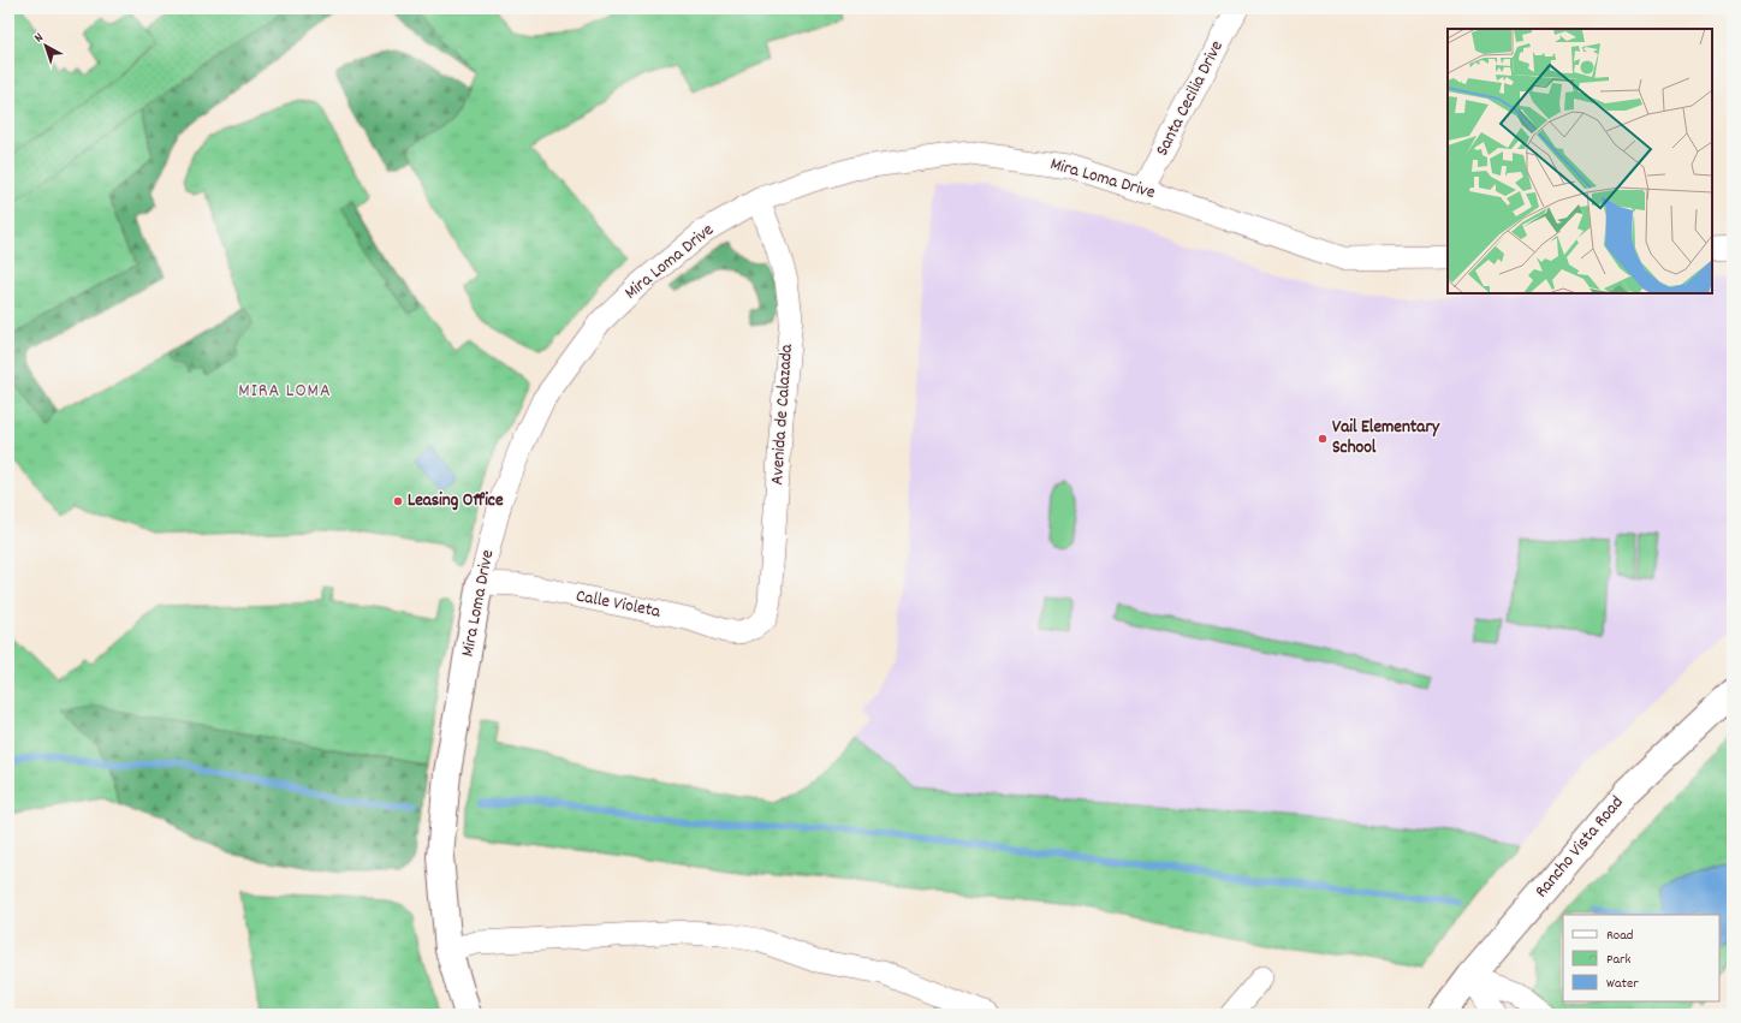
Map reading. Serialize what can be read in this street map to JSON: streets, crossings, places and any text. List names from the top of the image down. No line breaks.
{"streets":{"street":["Santa Cecilia Drive","Mira Loma Drive","Avenida de Calazada","Calle Violeta","Rancho Vista Road"]},"crossings":[["Santa Cecilia Drive","Mira Loma Drive"],["Mira Loma Drive","Avenida de Calazada"],["Mira Loma Drive","Calle Violeta"],["Avenida de Calazada","Calle Violeta"]],"districts":["MIRA LOMA"],"places":["Vail Elementary School","Leasing Office"],"legend":["Road","Park","Water"],"north":"top left"}
